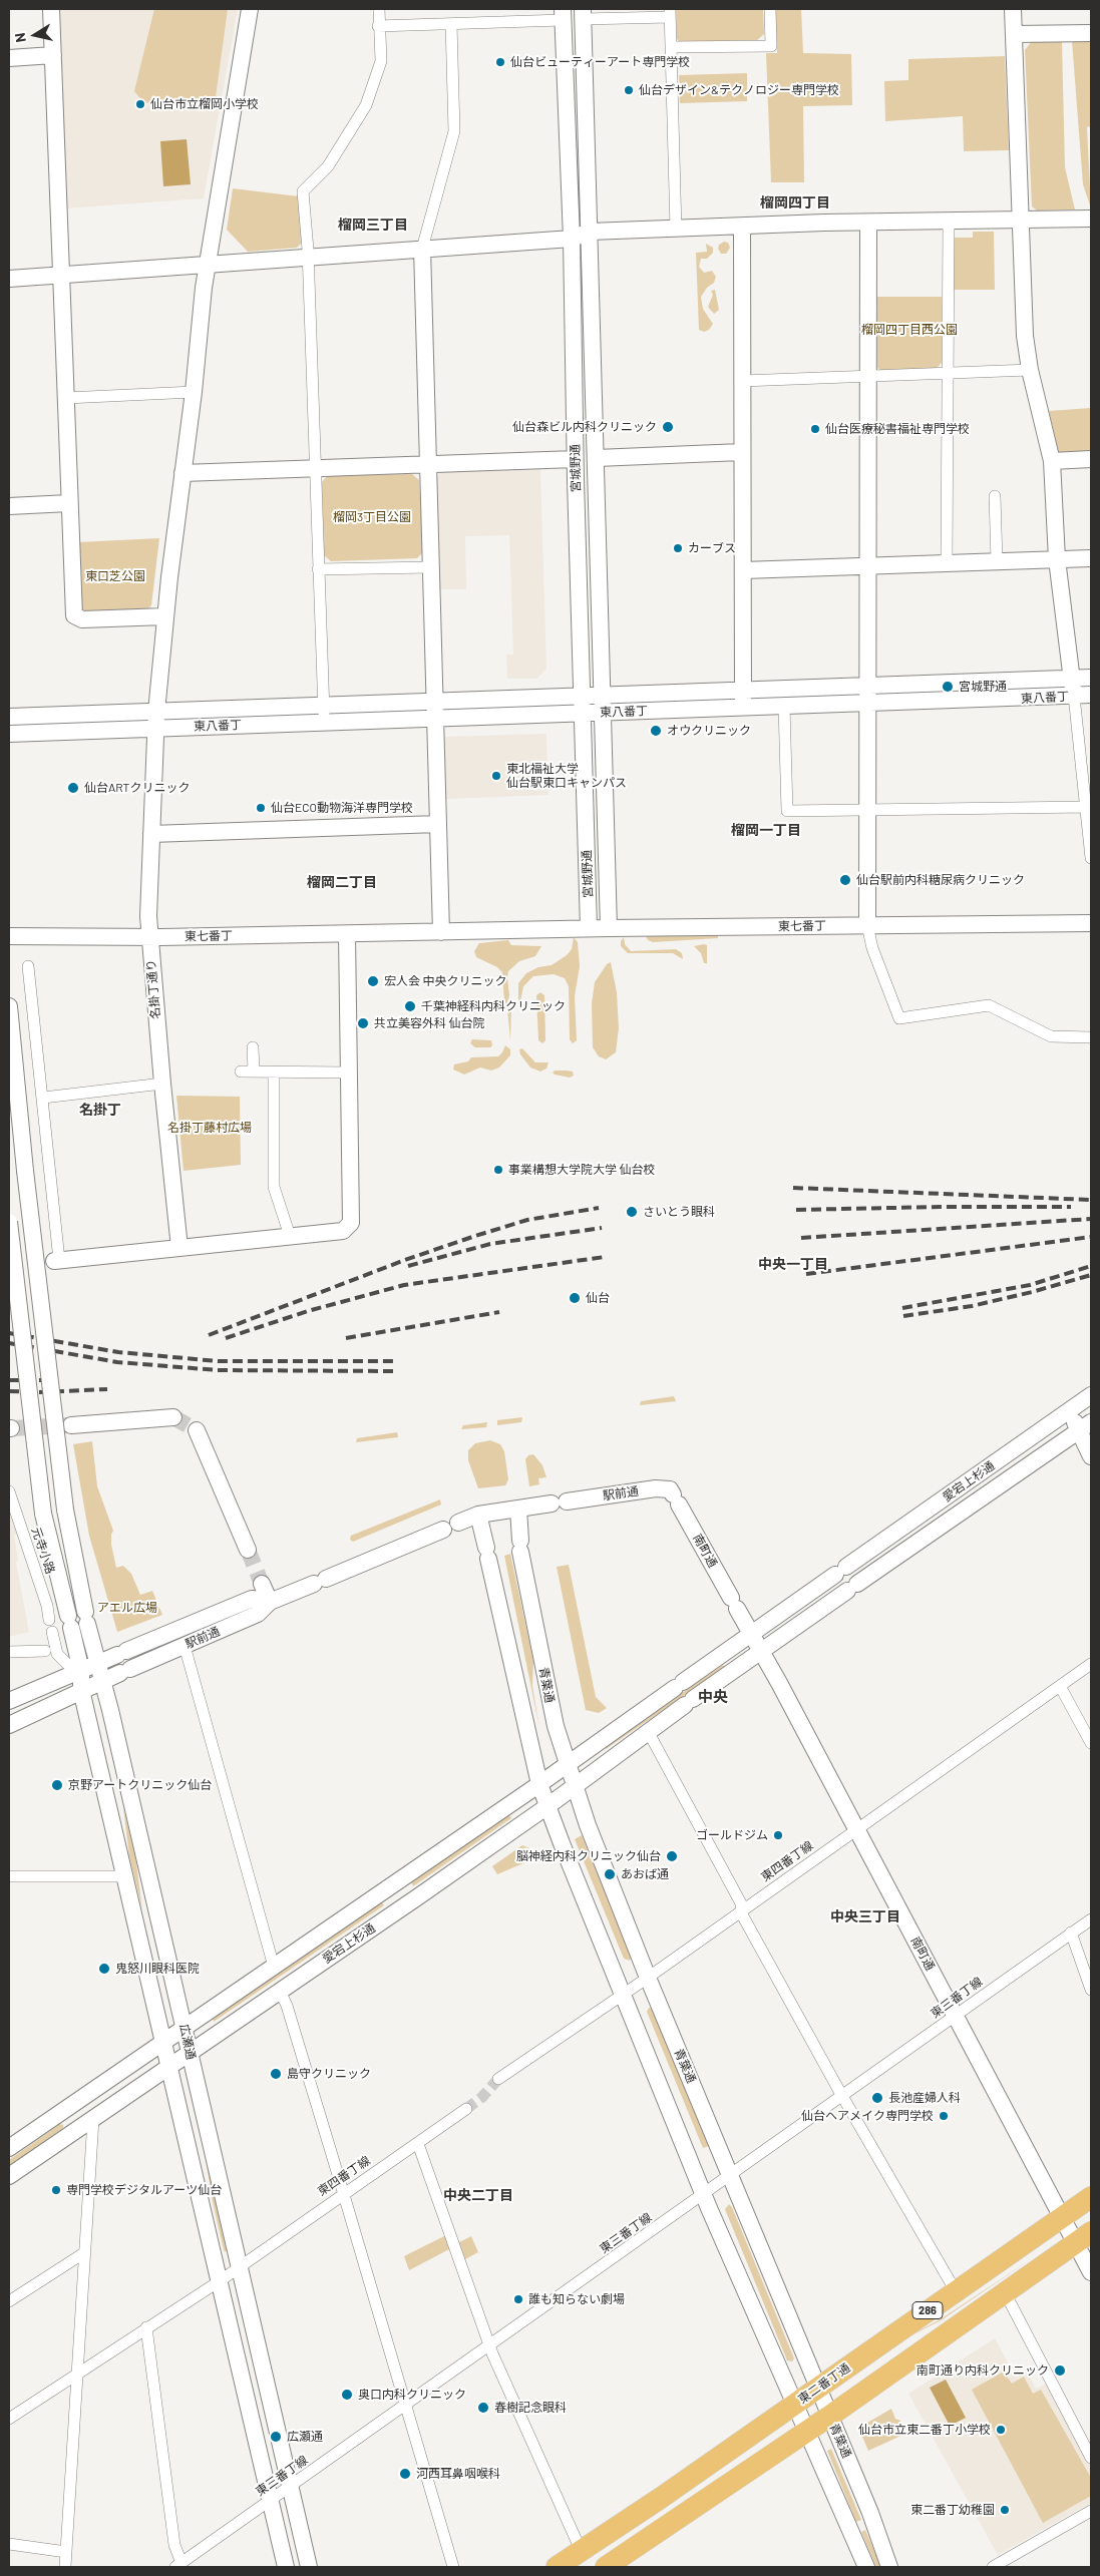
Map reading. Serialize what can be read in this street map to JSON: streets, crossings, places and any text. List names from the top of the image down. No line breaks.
{"streets":{"highway":["286","東二番丁通"],"street":["宮城野通","東八番丁","東七番丁","名掛丁通り","愛宕上杉通","駅前通","元寺小路","南町通","青葉通","東四番丁線","東三番丁線","広瀬通"]},"crossings":[["宮城野通","東八番丁"],["宮城野通","東七番丁"],["東八番丁","名掛丁通り"],["東七番丁","名掛丁通り"],["愛宕上杉通","南町通"],["愛宕上杉通","青葉通"],["愛宕上杉通","広瀬通"],["駅前通","南町通"],["駅前通","青葉通"],["駅前通","広瀬通"],["南町通","東四番丁線"],["南町通","東三番丁線"],["南町通","286"],["南町通","東二番丁通"],["青葉通","東四番丁線"],["青葉通","東三番丁線"],["青葉通","286"],["青葉通","東二番丁通"],["東四番丁線","広瀬通"],["東三番丁線","広瀬通"]],"districts":["榴岡四丁目","榴岡三丁目","榴岡一丁目","榴岡二丁目","名掛丁","中央一丁目","中央","中央三丁目","中央二丁目"],"parks":["榴岡四丁目西公園","榴岡3丁目公園","東口芝公園","名掛丁藤村広場","アエル広場"],"places":["仙台ビューティーアート専門学校","仙台デザイン&テクノロジー専門学校","仙台市立榴岡小学校","仙台森ビル内科クリニック","仙台医療秘書福祉専門学校","カーブス","宮城野通","オウクリニック","東北福祉大学 仙台駅東口キャンパス","仙台ARTクリニック","仙台ECO動物海洋専門学校","仙台駅前内科糖尿病クリニック","宏人会 中央クリニック","千葉神経科内科クリニック","共立美容外科 仙台院","事業構想大学院大学 仙台校","さいとう眼科","仙台","京野アートクリニック仙台","ゴールドジム","脳神経内科クリニック仙台","あおば通","鬼怒川眼科医院","島守クリニック","長池産婦人科","仙台ヘアメイク専門学校","専門学校デジタルアーツ仙台","誰も知らない劇場","南町通り内科クリニック","奥口内科クリニック","春樹記念眼科","仙台市立東二番丁小学校","広瀬通","河西耳鼻咽喉科","東二番丁幼稚園"],"north":"left"}
